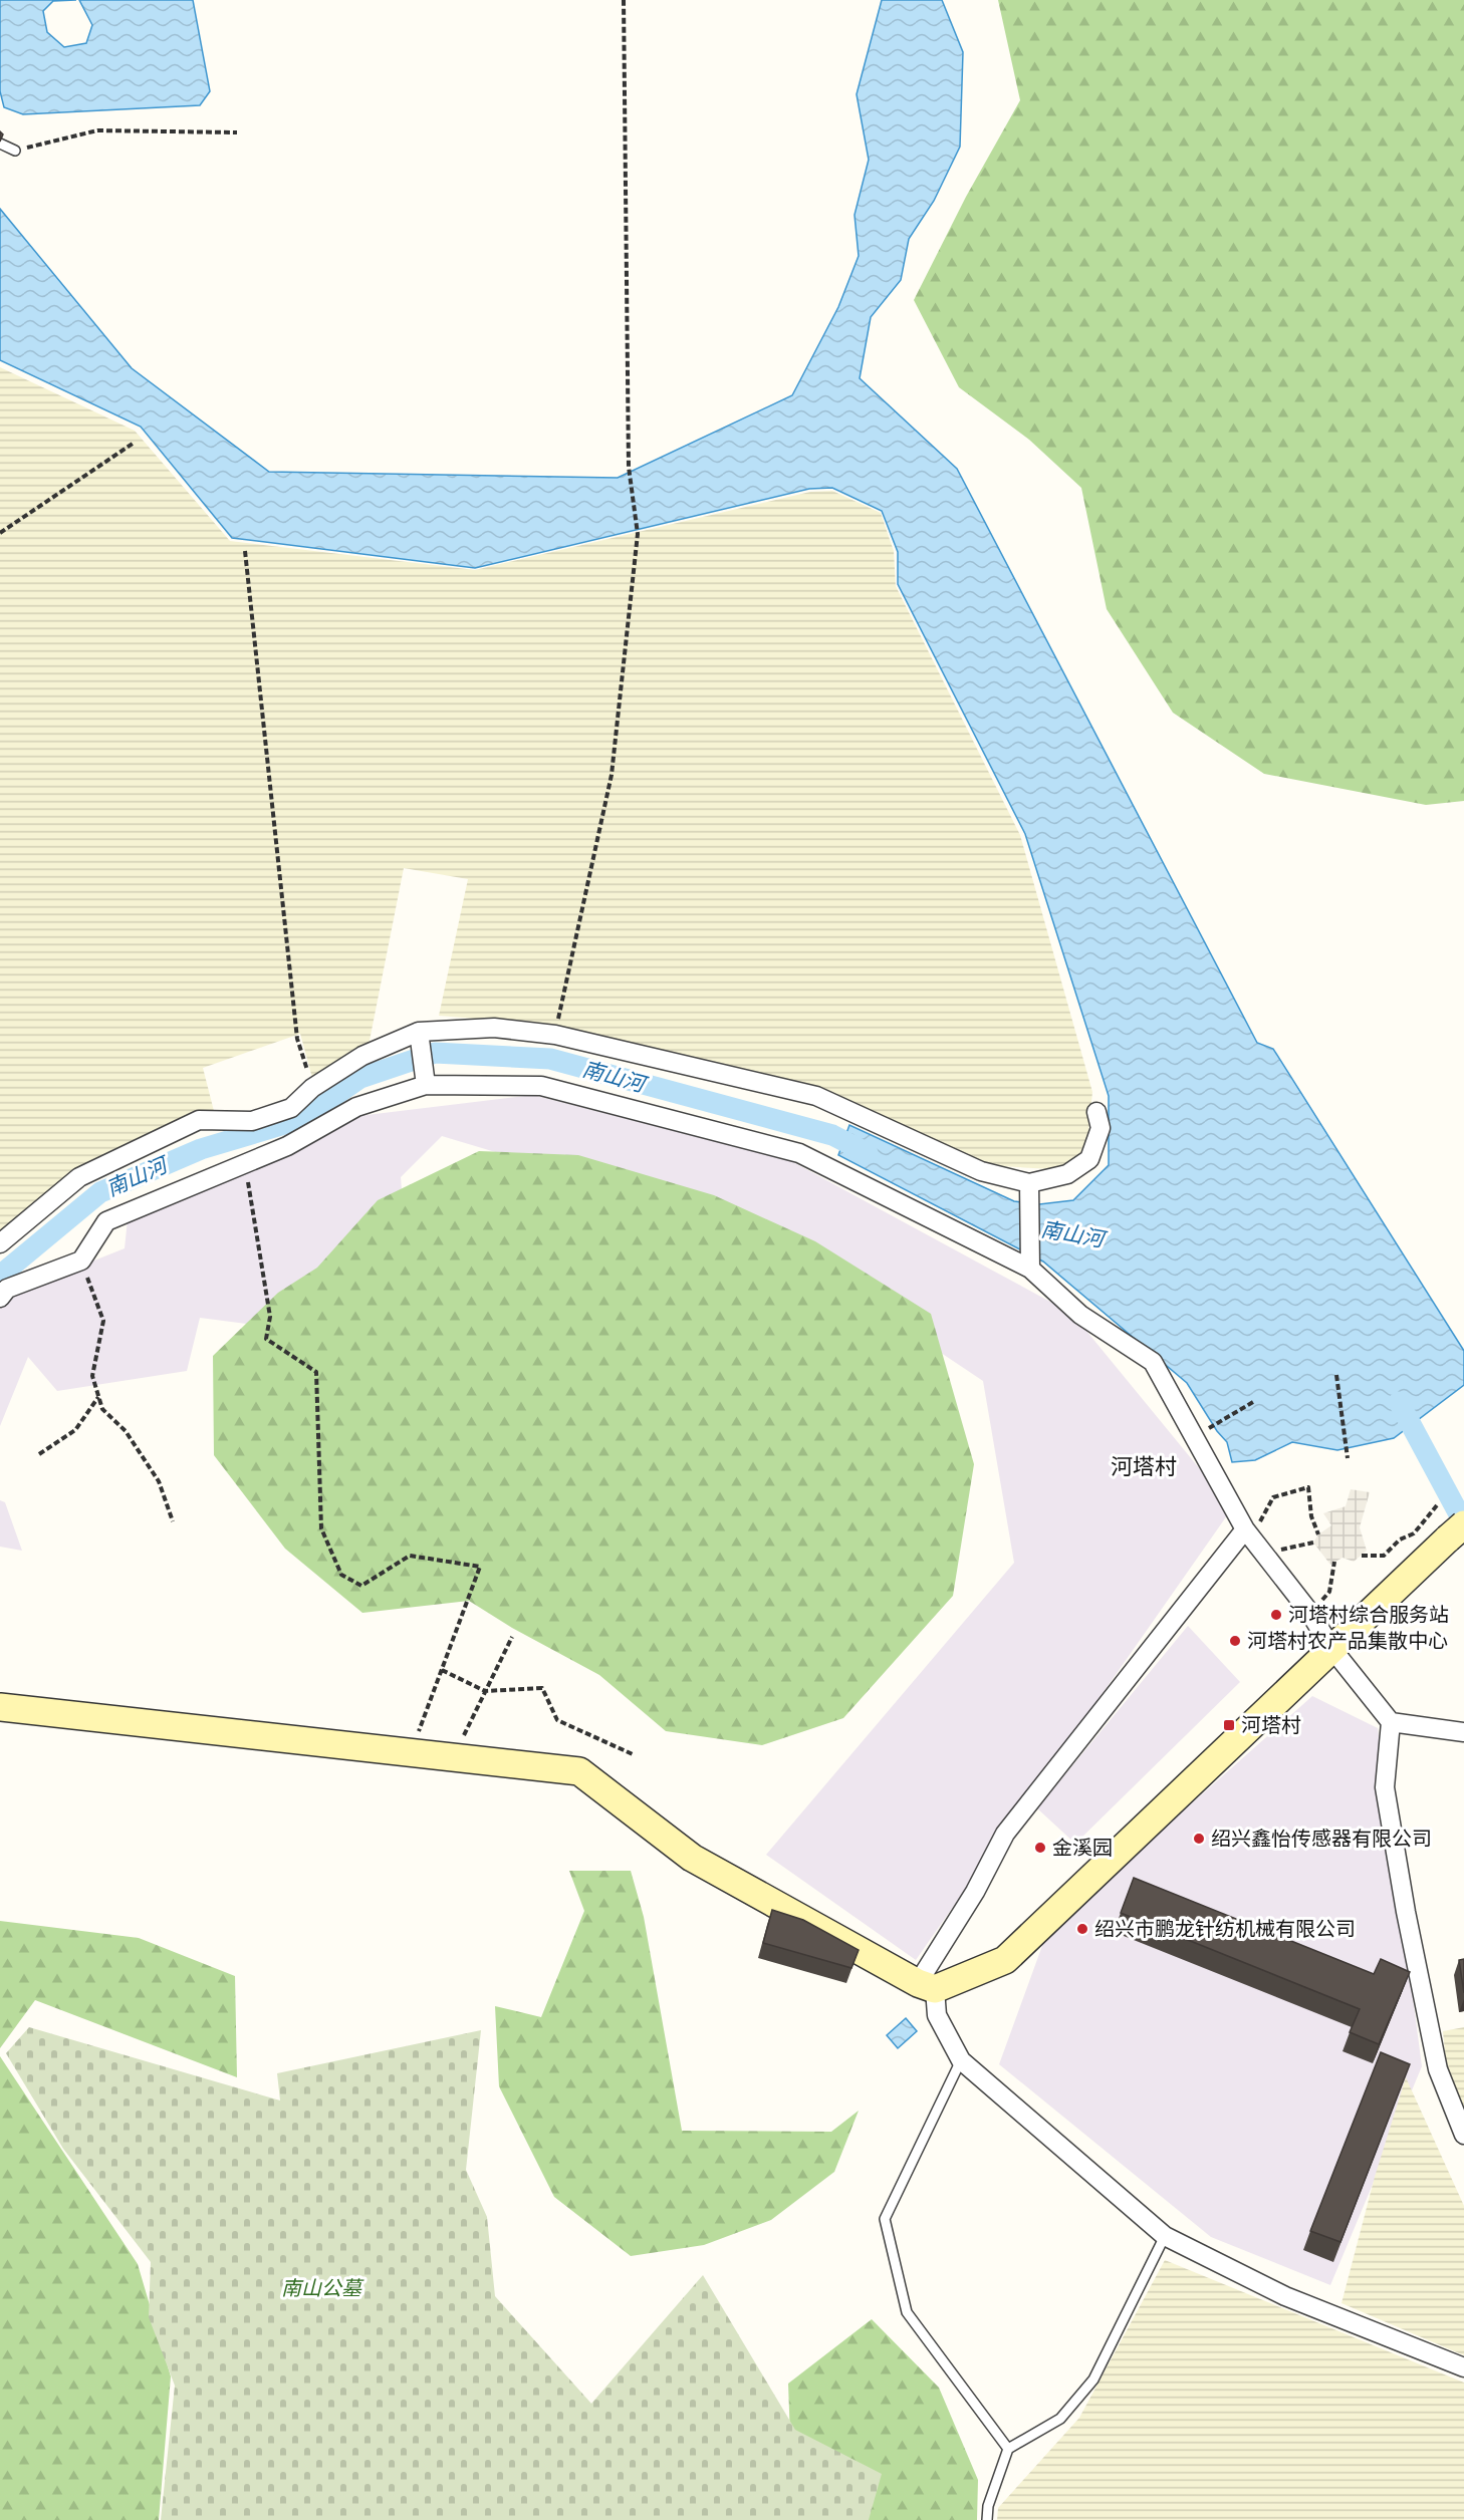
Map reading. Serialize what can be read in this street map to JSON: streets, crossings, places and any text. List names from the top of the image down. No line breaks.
{"districts":["河塔村"],"water":["南山河"],"parks":["南山公墓"],"places":{"other":["河塔村综合服务站","河塔村农产品集散中心","绍兴鑫怡传感器有限公司","金溪园","绍兴市鹏龙针纺机械有限公司"],"transit":["河塔村"]}}
